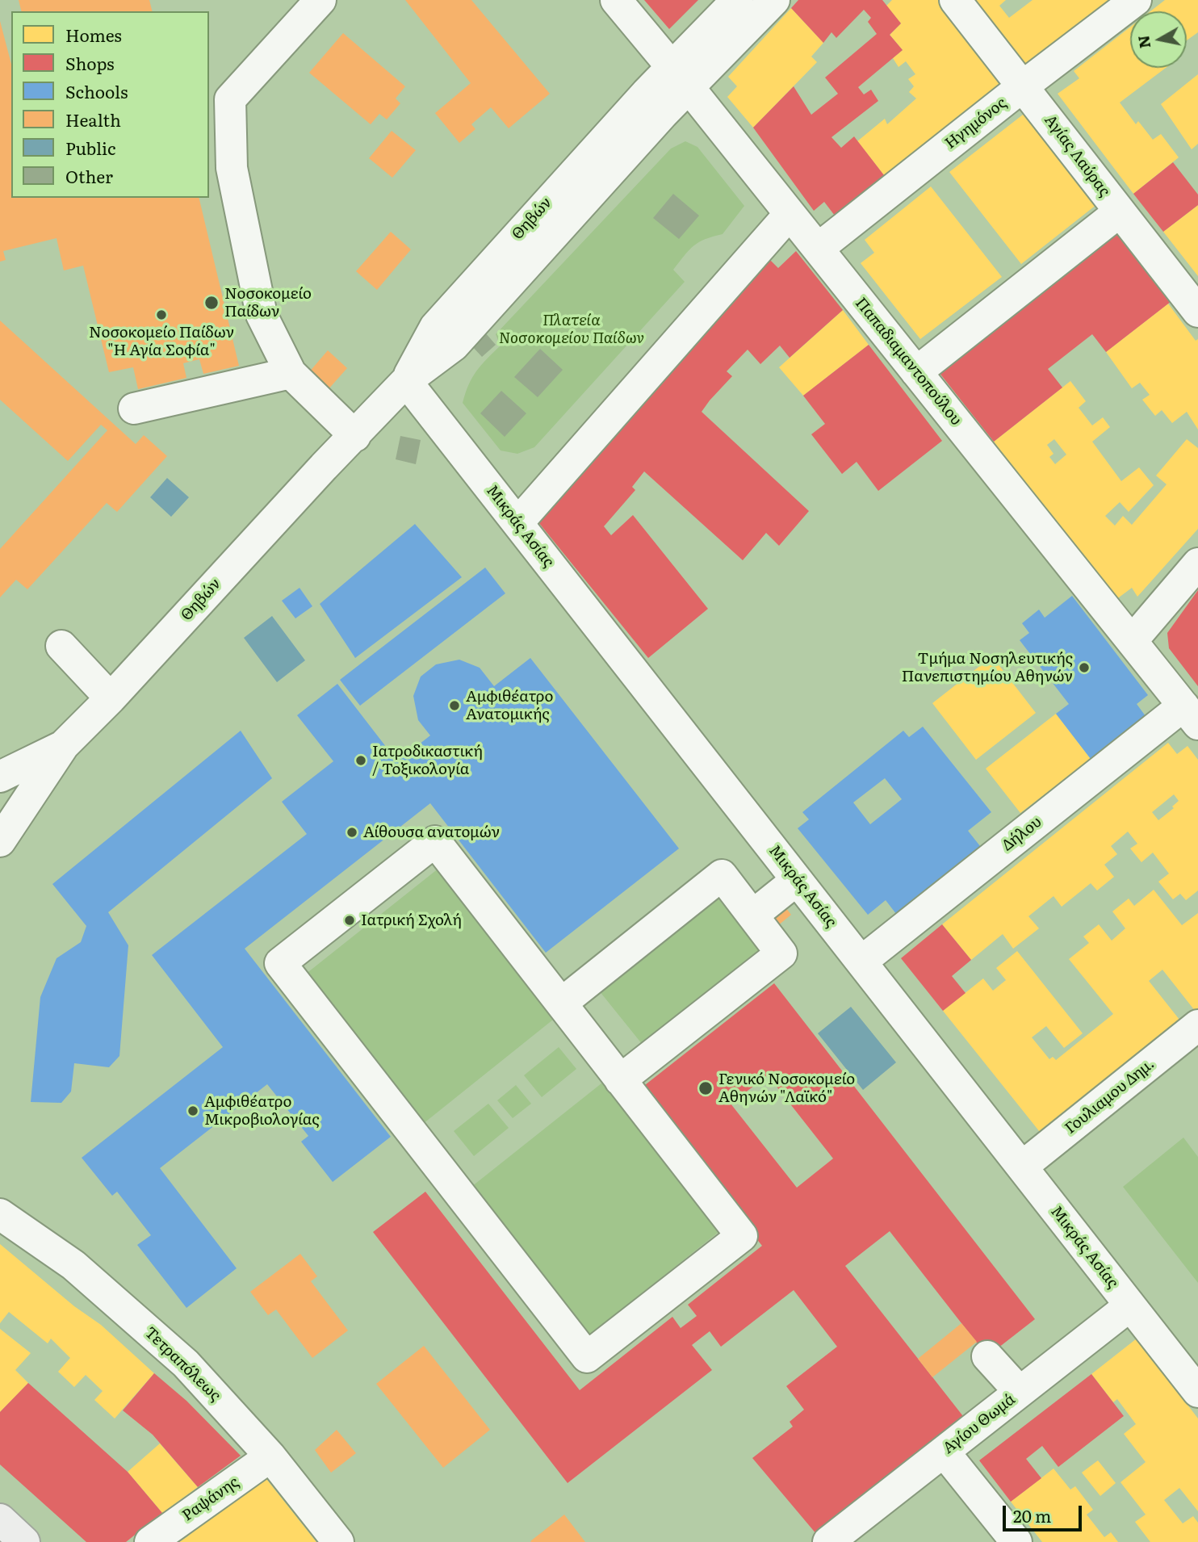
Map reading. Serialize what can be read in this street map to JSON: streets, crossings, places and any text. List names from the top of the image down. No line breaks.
{"streets":{"street":["Ηγημόνος","Αγίας Λαύρας","Θηβών","Παπαδιαμαντοπούλου","Μικράς Ασίας","Δήλου","Γουλιαμου Δημ.","Τετραπόλεως","Αγίου Θωμά","Ραψάνης"]},"crossings":[["Ηγημόνος","Αγίας Λαύρας"],["Ηγημόνος","Παπαδιαμαντοπούλου"],["Θηβών","Παπαδιαμαντοπούλου"],["Θηβών","Μικράς Ασίας"],["Παπαδιαμαντοπούλου","Δήλου"],["Μικράς Ασίας","Δήλου"],["Μικράς Ασίας","Γουλιαμου Δημ."],["Μικράς Ασίας","Αγίου Θωμά"],["Τετραπόλεως","Ραψάνης"]],"parks":["Πλατεία Νοσοκομείου Παίδων"],"places":["Νοσοκομείο Παίδων","Νοσοκομείο Παίδων \"Η Αγία Σοφία\"","Τμήμα Νοσηλευτικής Πανεπιστημίου Αθηνών","Αμφιθέατρο Ανατομικής","Ιατροδικαστική / Τοξικολογία","Αίθουσα ανατομών","Ιατρική Σχολή","Γενικό Νοσοκομείο Αθηνών \"Λαϊκό\"","Αμφιθέατρο Μικροβιολογίας"],"legend":["Homes","Shops","Schools","Health","Public","Other"],"scale_bar":"20 m","north":"left"}
